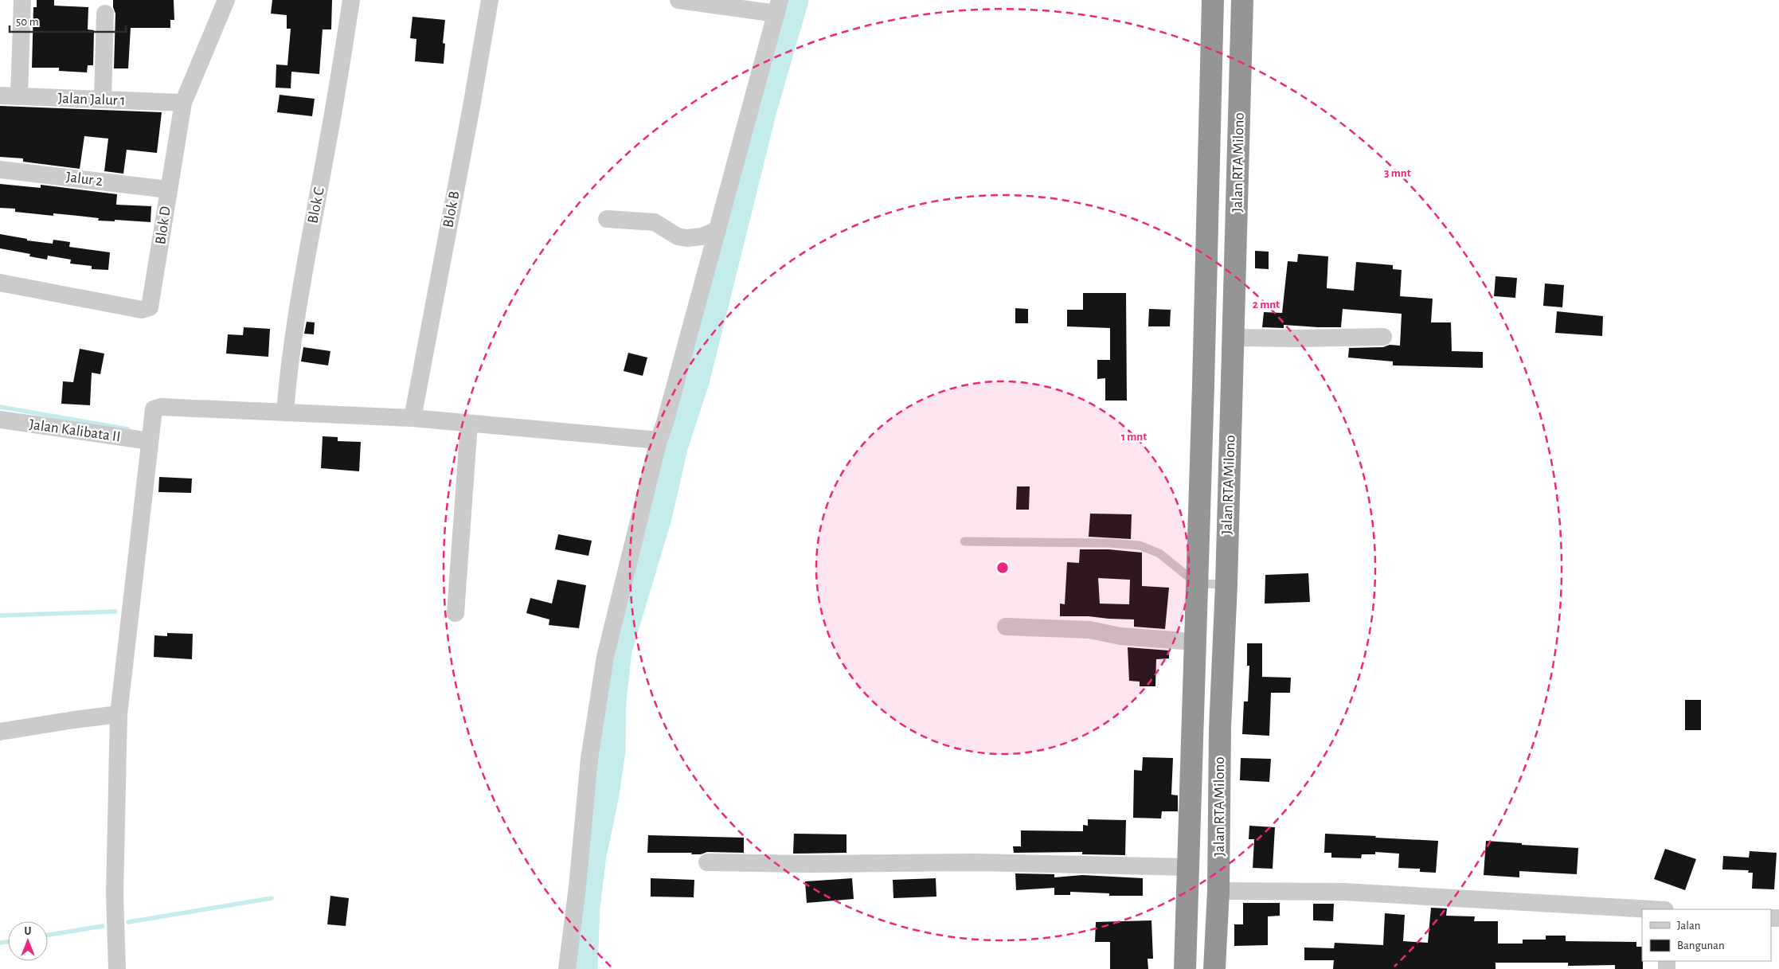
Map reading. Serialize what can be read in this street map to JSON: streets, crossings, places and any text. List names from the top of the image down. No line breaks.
{"streets":{"highway":["Jalan RTA Milono"],"street":["Jalan Jalur 1","Jalur 2","Blok C","Blok B","Blok D","Jalan Kalibata II"]},"crossings":[["Jalan Jalur 1","Blok D"],["Jalur 2","Blok D"]],"legend":["Jalan","Bangunan"],"scale_bar":"50 m","north":"top","rings":["3 mnt","2 mnt","1 mnt"]}
